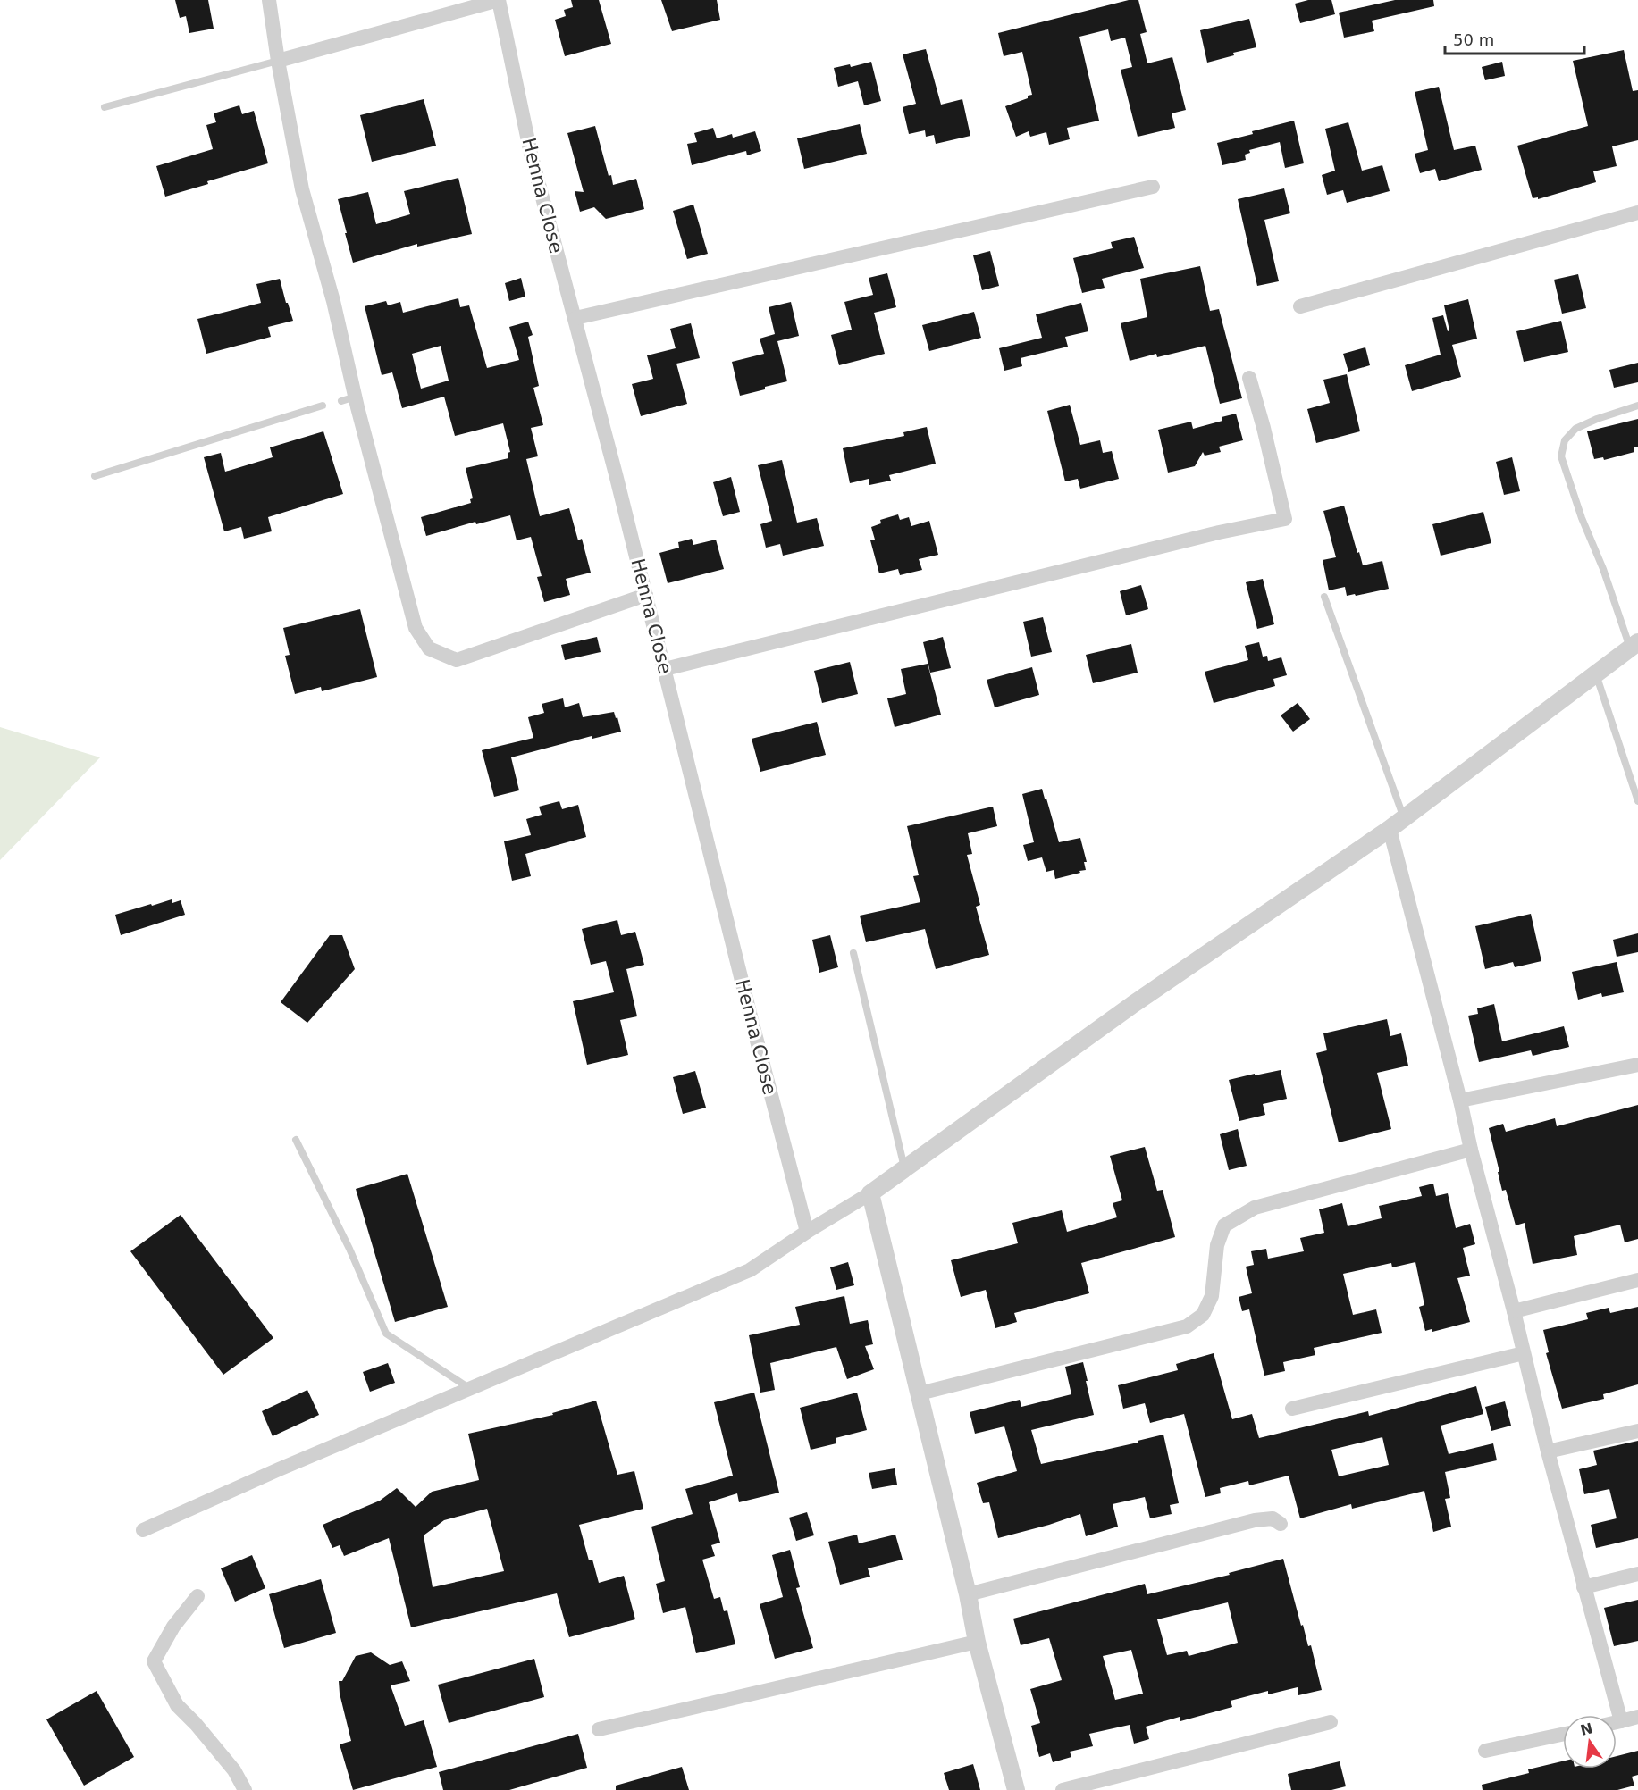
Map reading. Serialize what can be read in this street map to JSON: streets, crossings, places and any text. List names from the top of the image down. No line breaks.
{"streets":{"street":["Henna Close"]},"scale_bar":"50 m","north":"top"}
